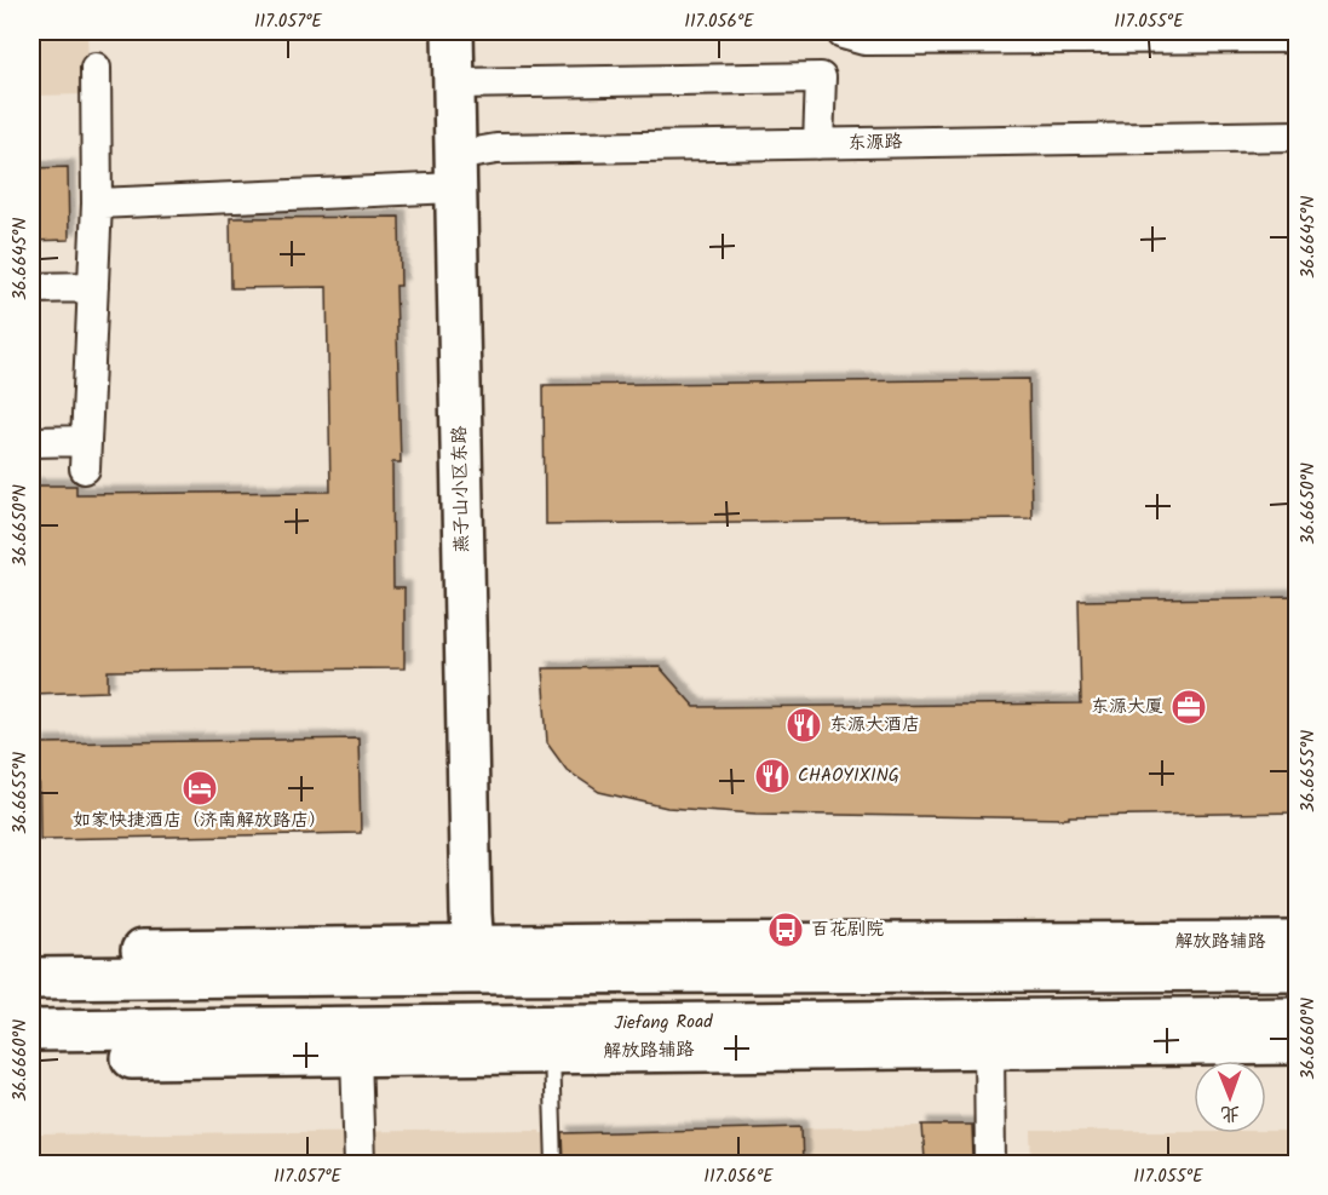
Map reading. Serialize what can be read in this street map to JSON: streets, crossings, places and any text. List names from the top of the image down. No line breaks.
{"streets":{"street":["东源路","燕子山小区东路","解放路辅路","Jiefang Road"]},"crossings":[["东源路","燕子山小区东路"],["燕子山小区东路","解放路辅路"],["解放路辅路","Jiefang Road"]],"places":{"office":["东源大厦"],"restaurant":["东源大酒店","CHAOYIXING"],"hotel":["如家快捷酒店（济南解放路店）"],"bus stop":["百花剧院"]},"north":"bottom","coordinates":["117.057°E","117.056°E","117.055°E","36.6645°N","36.6650°N","36.6655°N","36.6660°N"]}
